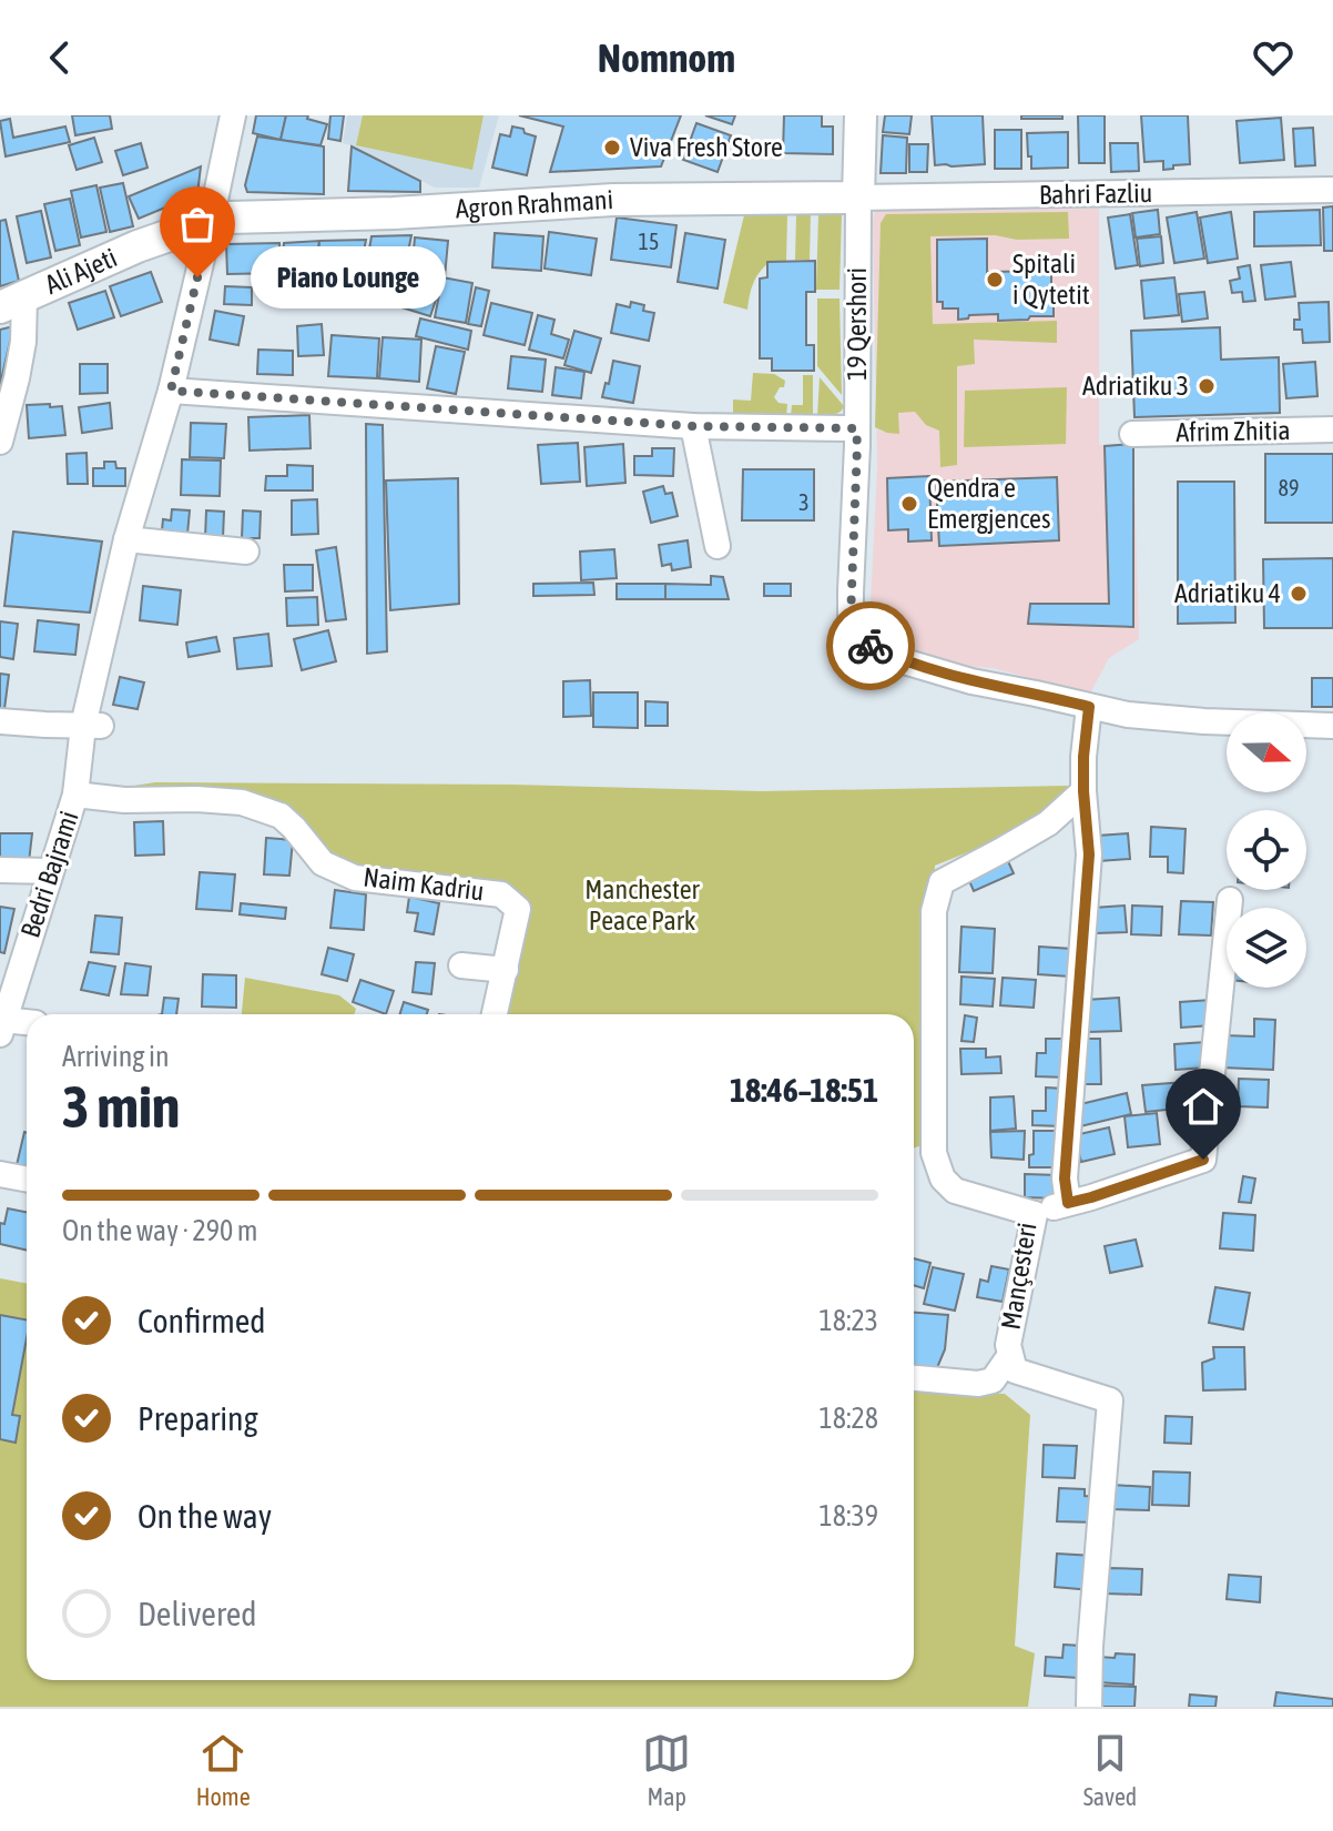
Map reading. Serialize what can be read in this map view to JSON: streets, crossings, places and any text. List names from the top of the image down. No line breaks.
{"streets":{"main road":["Agron Rrahmani","Ali Ajeti","19 Qershori"],"street":["Bahri Fazliu","Afrim Zhitia","Bedri Bajrami","Naim Kadriu","Mançesteri"]},"crossings":[["Bahri Fazliu","Agron Rrahmani"],["Bahri Fazliu","19 Qershori"],["Agron Rrahmani","Ali Ajeti"],["Agron Rrahmani","19 Qershori"],["Agron Rrahmani","Bedri Bajrami"],["Ali Ajeti","Bedri Bajrami"],["Bedri Bajrami","Naim Kadriu"]],"parks":["Manchester Peace Park"],"places":["Viva Fresh Store","Piano Lounge","Spitali i Qytetit","Adriatiku 3","Qendra e Emergjences","Adriatiku 4"],"house_numbers":["15","89","3"],"north":"right","page":{"header":"Nomnom","bubble":"Piano Lounge","heading":["3 min","Arriving in","18:46–18:51"],"bar":"On the way · 290 m","list":[["Confirmed","18:23"],["Preparing","18:28"],["On the way","18:39"],"Delivered"],"tabs":["Home","Map","Saved"]}}
